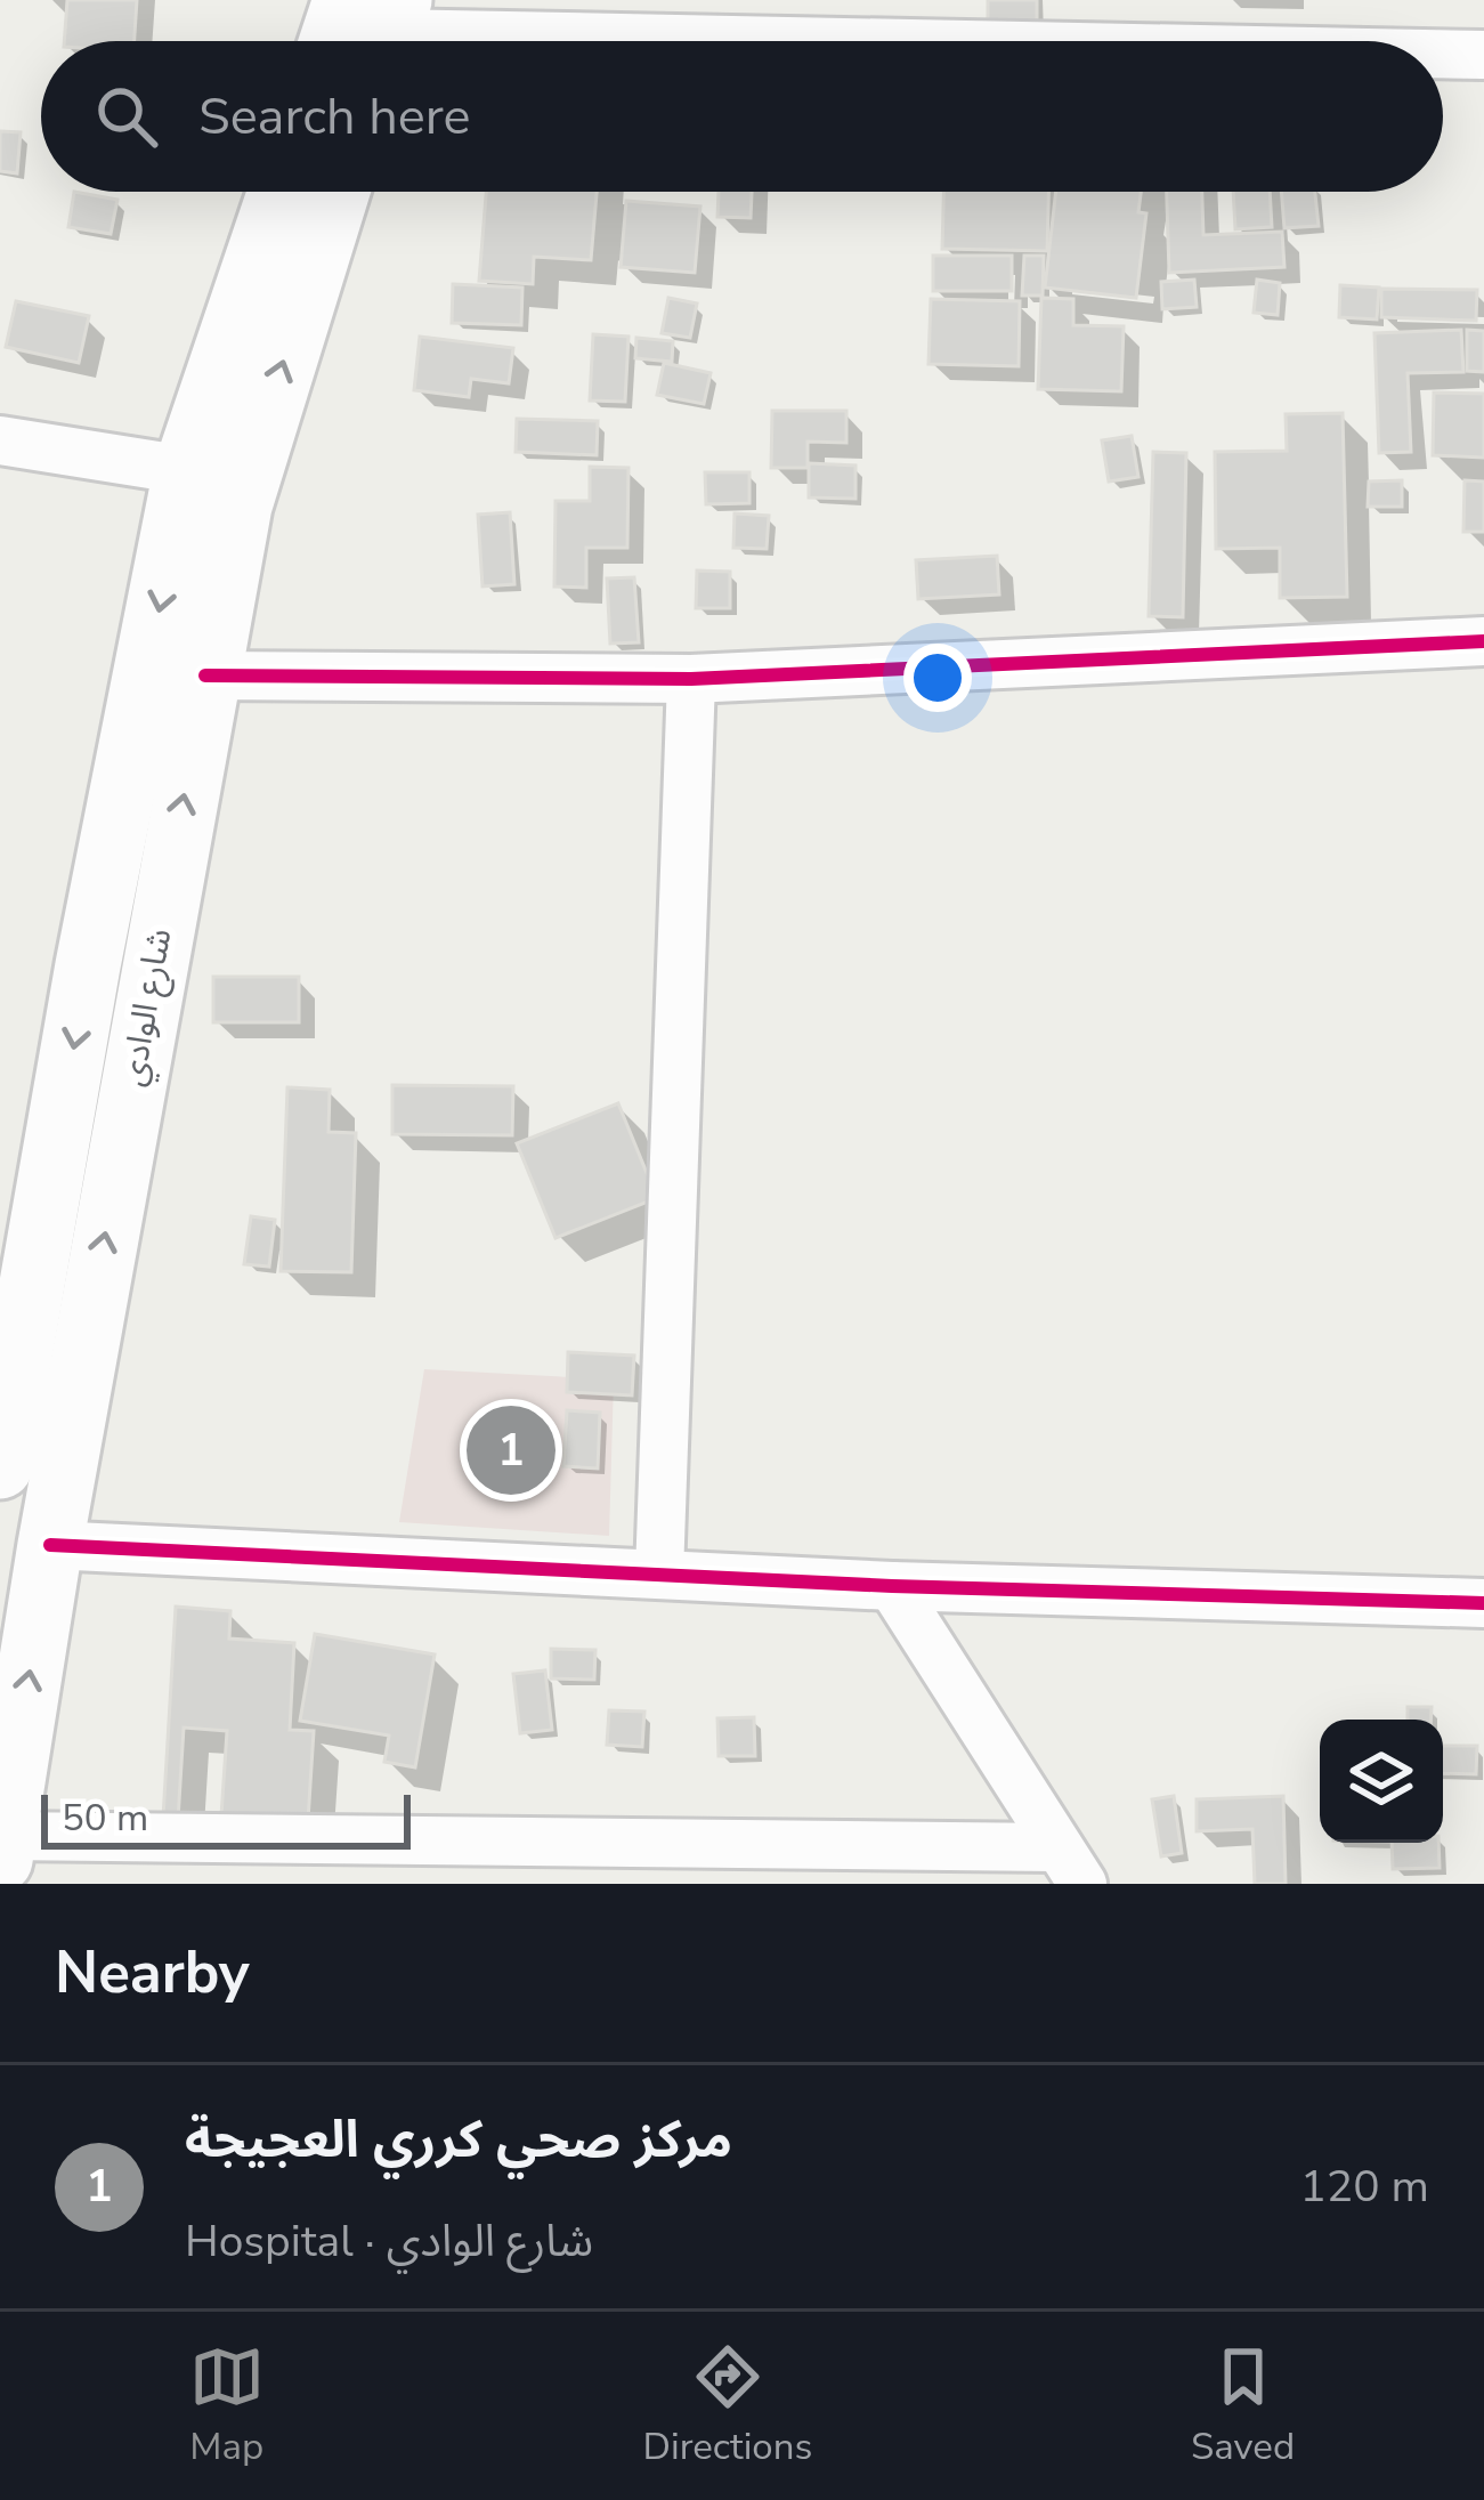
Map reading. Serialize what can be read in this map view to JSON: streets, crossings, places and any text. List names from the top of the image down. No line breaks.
{"streets":{"main road":["شارع الوادي"]},"scale_bar":"50 m","page":{"search":"Search here","pins":"1","scale":"50 m","heading":"Nearby","list":[{"mark":"1","name":"مركز صحي كرري العجيجة","note":"Hospital · شارع الوادي","value":"120 m"}],"nav":["Map","Directions","Saved"]}}
